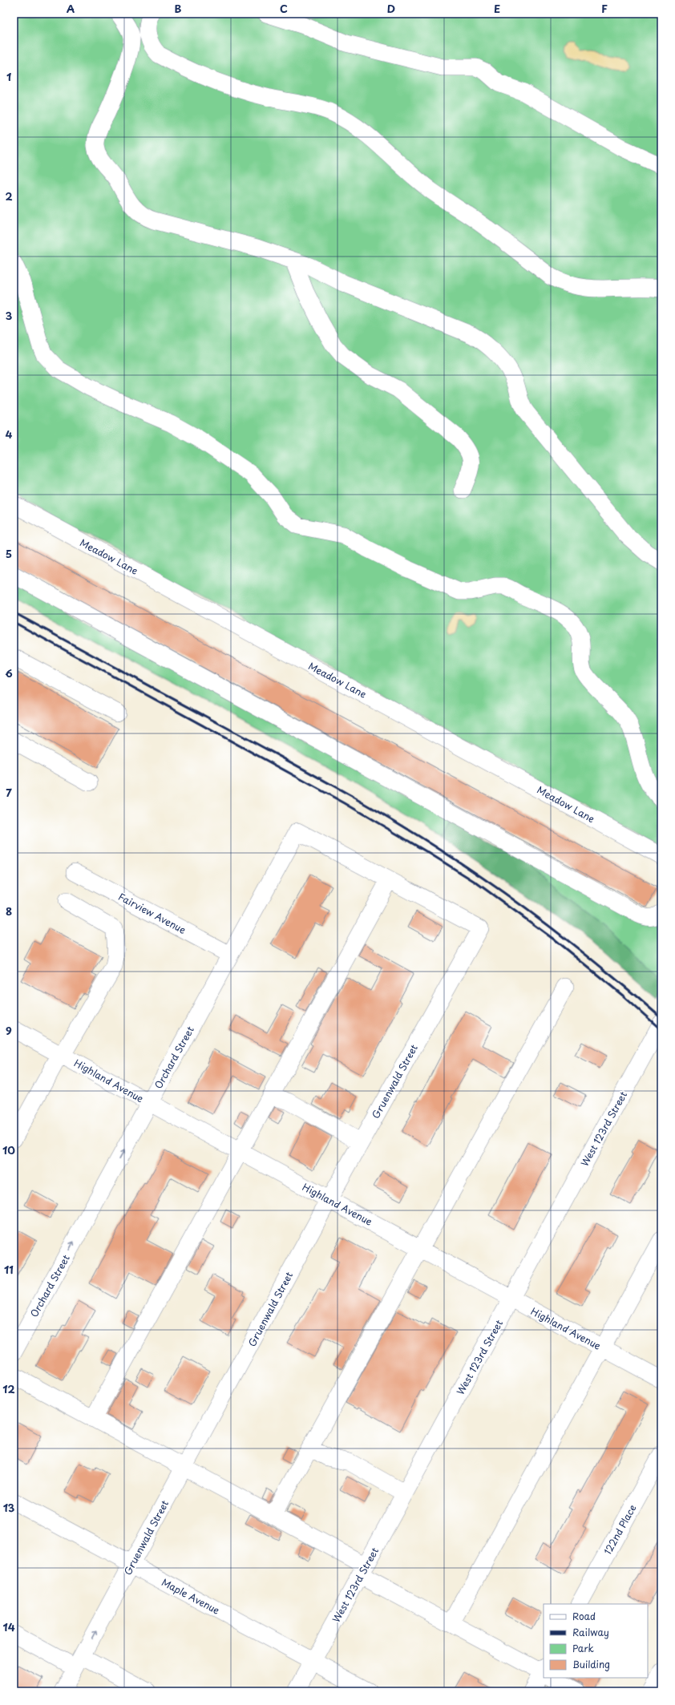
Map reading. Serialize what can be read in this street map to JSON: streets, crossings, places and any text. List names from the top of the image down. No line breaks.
{"streets":{"street":["Meadow Lane","Fairview Avenue","Orchard Street","Highland Avenue","Gruenwald Street","West 123rd Street","122nd Place","Maple Avenue"]},"crossings":[["Fairview Avenue","Orchard Street"],["Orchard Street","Highland Avenue"],["Orchard Street","Gruenwald Street"],["Highland Avenue","Gruenwald Street"],["Highland Avenue","West 123rd Street"],["Gruenwald Street","Maple Avenue"],["West 123rd Street","Maple Avenue"]],"legend":["Road","Railway","Park","Building"],"grid":{"columns":["A","B","C","D","E","F"],"rows":["1","2","3","4","5","6","7","8","9","10","11","12","13","14"]}}
